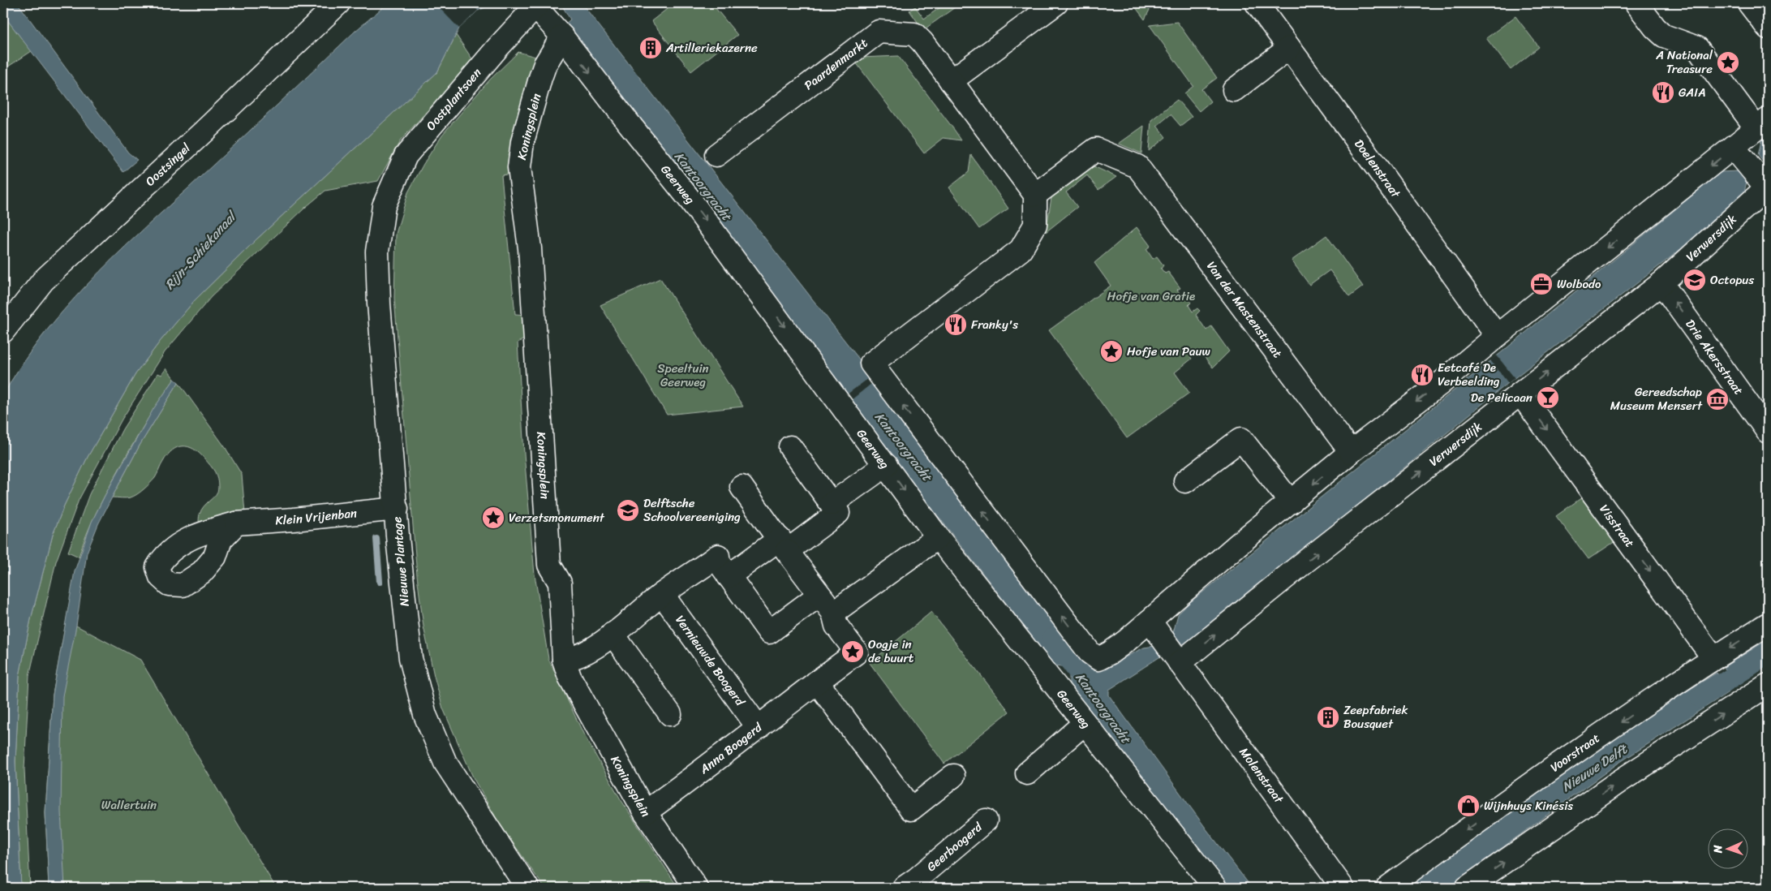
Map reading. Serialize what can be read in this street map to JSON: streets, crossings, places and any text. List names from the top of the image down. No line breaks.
{"streets":{"street":["Paardenmarkt","Oostplantsoen","Koningsplein","Oostsingel","Doelenstraat","Geerweg","Verwersdijk","Van der Mastenstraat","Drie Akersstraat","Klein Vrijenban","Visstraat","Nieuwe Plantage","Vernieuwde Boogerd","Anna Boogerd","Voorstraat","Molenstraat","Geerboogerd"]},"crossings":[["Paardenmarkt","Van der Mastenstraat"],["Oostplantsoen","Geerweg"],["Oostplantsoen","Nieuwe Plantage"],["Koningsplein","Geerweg"],["Koningsplein","Anna Boogerd"],["Verwersdijk","Drie Akersstraat"],["Verwersdijk","Visstraat"],["Verwersdijk","Molenstraat"],["Klein Vrijenban","Nieuwe Plantage"],["Visstraat","Voorstraat"],["Vernieuwde Boogerd","Anna Boogerd"]],"one_way":["Geerweg","Drie Akersstraat","Visstraat"],"water":["Kantoorgracht","Rijn-Schiekanaal","Nieuwe Delft"],"parks":["Hofje van Gratie","Speeltuin Geerweg","Wallertuin"],"places":{"building":["Artilleriekazerne","Zeepfabriek Bousquet"],"place":["A National Treasure","Hofje van Pauw","Verzetsmonument","Oogje in de buurt"],"restaurant":["GAIA","Franky's","Eetcafé De Verbeelding"],"school or university":["Octopus","Delftsche Schoolvereeniging"],"office":["Wolbodo"],"bar":["De Pelicaan"],"museum":["Gereedschap Museum Mensert"],"shop":["Wijnhuys Kinésis"]},"north":"left"}
